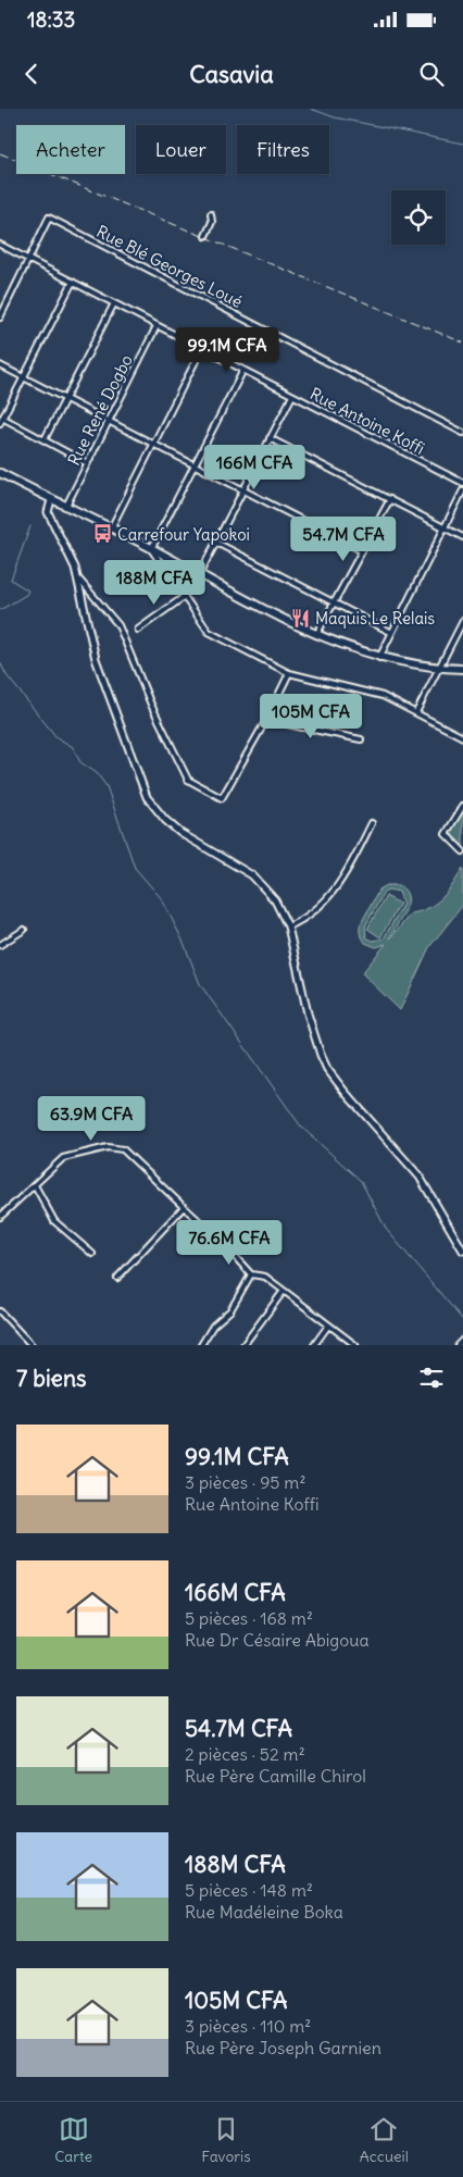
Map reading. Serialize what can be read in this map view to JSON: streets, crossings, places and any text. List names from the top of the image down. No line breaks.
{"streets":{"street":["Rue Blé Georges Loué","Rue René Dogbo","Rue Antoine Koffi"]},"crossings":[["Rue Blé Georges Loué","Rue Antoine Koffi"],["Rue René Dogbo","Rue Antoine Koffi"]],"places":{"bus stop":["Carrefour Yapokoi"],"restaurant":["Maquis Le Relais"]},"page":{"status":"18:33","header":"Casavia","chip":["Acheter","Louer","Filtres"],"price":["99.1M CFA","166M CFA","54.7M CFA","188M CFA","105M CFA","63.9M CFA","76.6M CFA"],"heading":"7 biens","list":[{"name":"99.1M CFA","note":"3 pièces · 95 m² · Rue Antoine Koffi"},{"name":"166M CFA","note":"5 pièces · 168 m² · Rue Dr Césaire Abigoua"},{"name":"54.7M CFA","note":"2 pièces · 52 m² · Rue Père Camille Chirol"},{"name":"188M CFA","note":"5 pièces · 148 m² · Rue Madéleine Boka"},{"name":"105M CFA","note":"3 pièces · 110 m² · Rue Père Joseph Garnien"}],"tabs":["Carte","Favoris","Accueil"]}}
